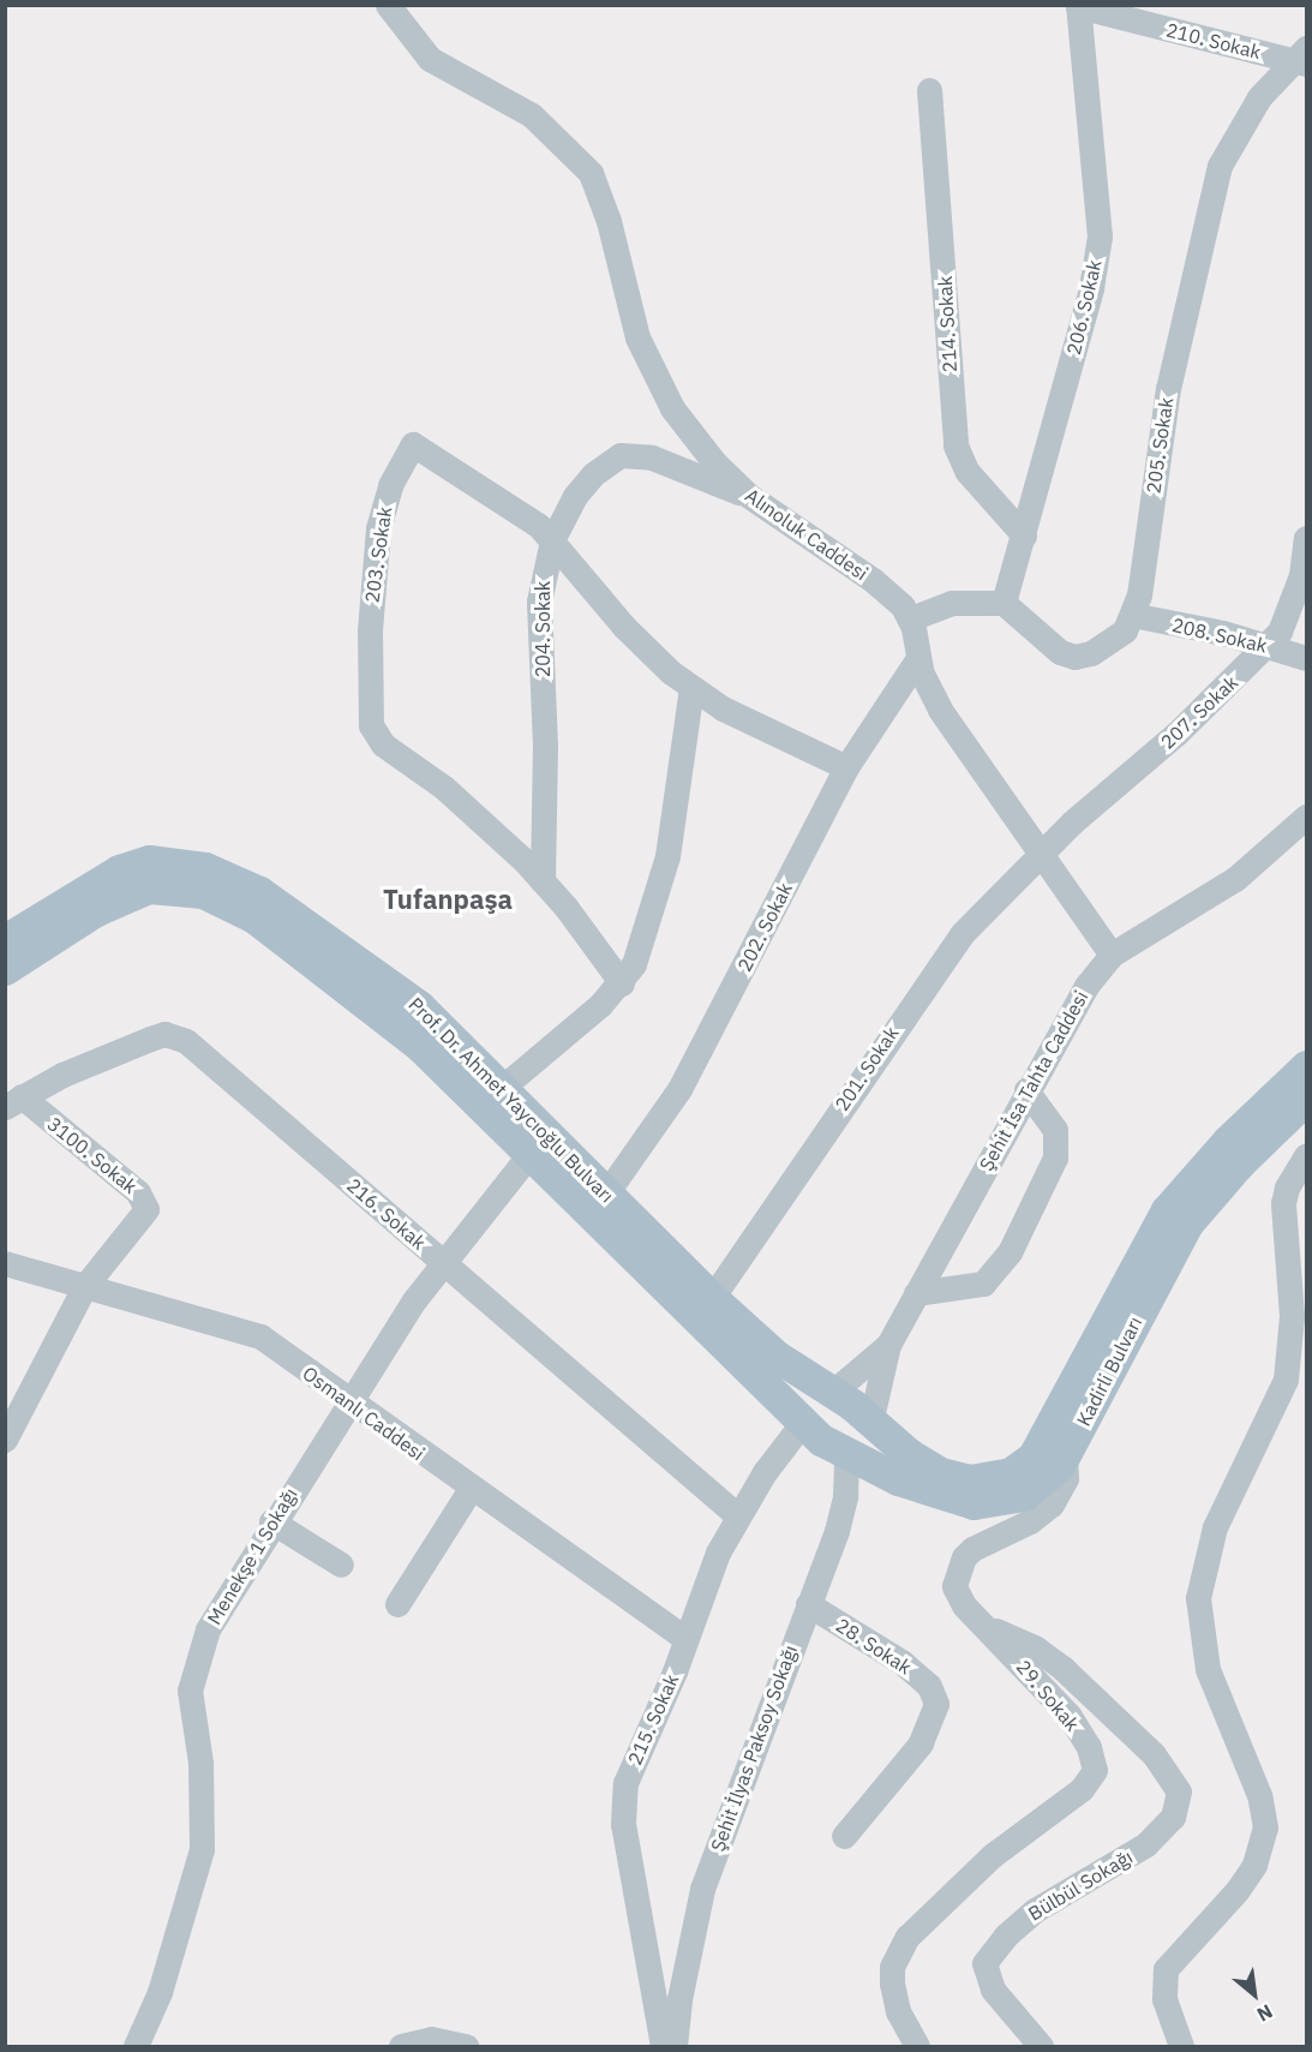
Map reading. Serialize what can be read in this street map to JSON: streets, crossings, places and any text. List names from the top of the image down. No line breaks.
{"streets":{"main road":["Prof. Dr. Ahmet Yaycıoğlu Bulvarı","Kadirli Bulvarı"],"street":["210. Sokak","206. Sokak","214. Sokak","205. Sokak","Alınoluk Caddesi","203. Sokak","204. Sokak","208. Sokak","207. Sokak","202. Sokak","201. Sokak","Şehit İsa Tahta Caddesi","3100. Sokak","216. Sokak","Osmanlı Caddesi","Menekşe 1 Sokağı","28. Sokak","29. Sokak","215. Sokak","Şehit İlyas Paksoy Sokağı","Bülbül Sokağı"]},"crossings":[["210. Sokak","206. Sokak"],["210. Sokak","205. Sokak"],["206. Sokak","214. Sokak"],["205. Sokak","208. Sokak"],["Alınoluk Caddesi","204. Sokak"],["203. Sokak","204. Sokak"],["203. Sokak","202. Sokak"],["208. Sokak","207. Sokak"],["207. Sokak","201. Sokak"],["202. Sokak","Prof. Dr. Ahmet Yaycıoğlu Bulvarı"],["201. Sokak","Prof. Dr. Ahmet Yaycıoğlu Bulvarı"],["Şehit İsa Tahta Caddesi","Prof. Dr. Ahmet Yaycıoğlu Bulvarı"],["Şehit İsa Tahta Caddesi","Kadirli Bulvarı"],["Prof. Dr. Ahmet Yaycıoğlu Bulvarı","Kadirli Bulvarı"],["Prof. Dr. Ahmet Yaycıoğlu Bulvarı","Menekşe 1 Sokağı"],["Prof. Dr. Ahmet Yaycıoğlu Bulvarı","215. Sokak"],["3100. Sokak","216. Sokak"],["3100. Sokak","Osmanlı Caddesi"],["216. Sokak","Menekşe 1 Sokağı"],["216. Sokak","215. Sokak"],["Kadirli Bulvarı","29. Sokak"],["Kadirli Bulvarı","215. Sokak"],["Kadirli Bulvarı","Şehit İlyas Paksoy Sokağı"],["Osmanlı Caddesi","Menekşe 1 Sokağı"],["Osmanlı Caddesi","215. Sokak"],["28. Sokak","Şehit İlyas Paksoy Sokağı"],["29. Sokak","Bülbül Sokağı"]],"districts":["Tufanpaşa"],"north":"bottom right"}
